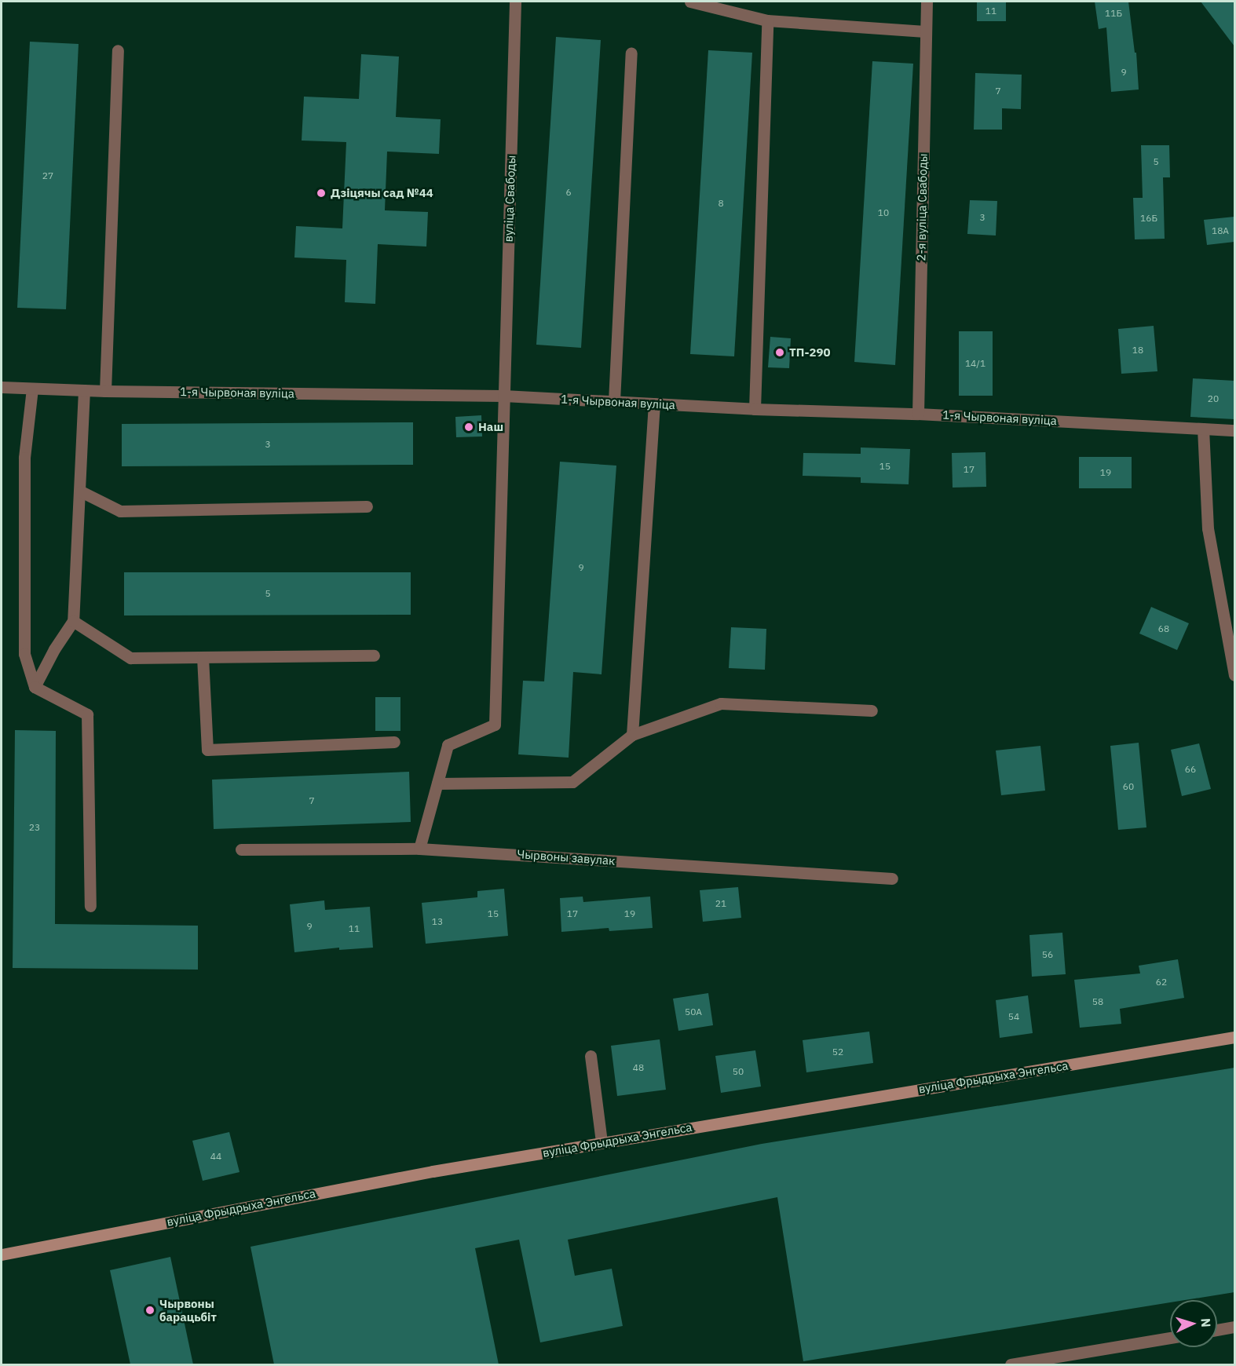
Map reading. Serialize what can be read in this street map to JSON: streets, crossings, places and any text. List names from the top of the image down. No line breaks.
{"streets":{"street":["вуліца Свабоды","2-я вуліца Свабоды","1-я Чырвоная вуліца","Чырвоны завулак","вуліца Фрыдрыха Энгельса"]},"crossings":[["вуліца Свабоды","1-я Чырвоная вуліца"],["2-я вуліца Свабоды","1-я Чырвоная вуліца"]],"places":["Дзіцячы сад №44","ТП-290","Наш","Чырвоны барацьбіт"],"house_numbers":["11","11Б","9","7","5","27","6","8","10","3","16Б","18А","18","14/1","20","3","15","17","19","9","5","68","66","60","7","23","21","15","17","19","13","9","11","56","62","58","50А","54","52","48","50","44"],"north":"right"}
